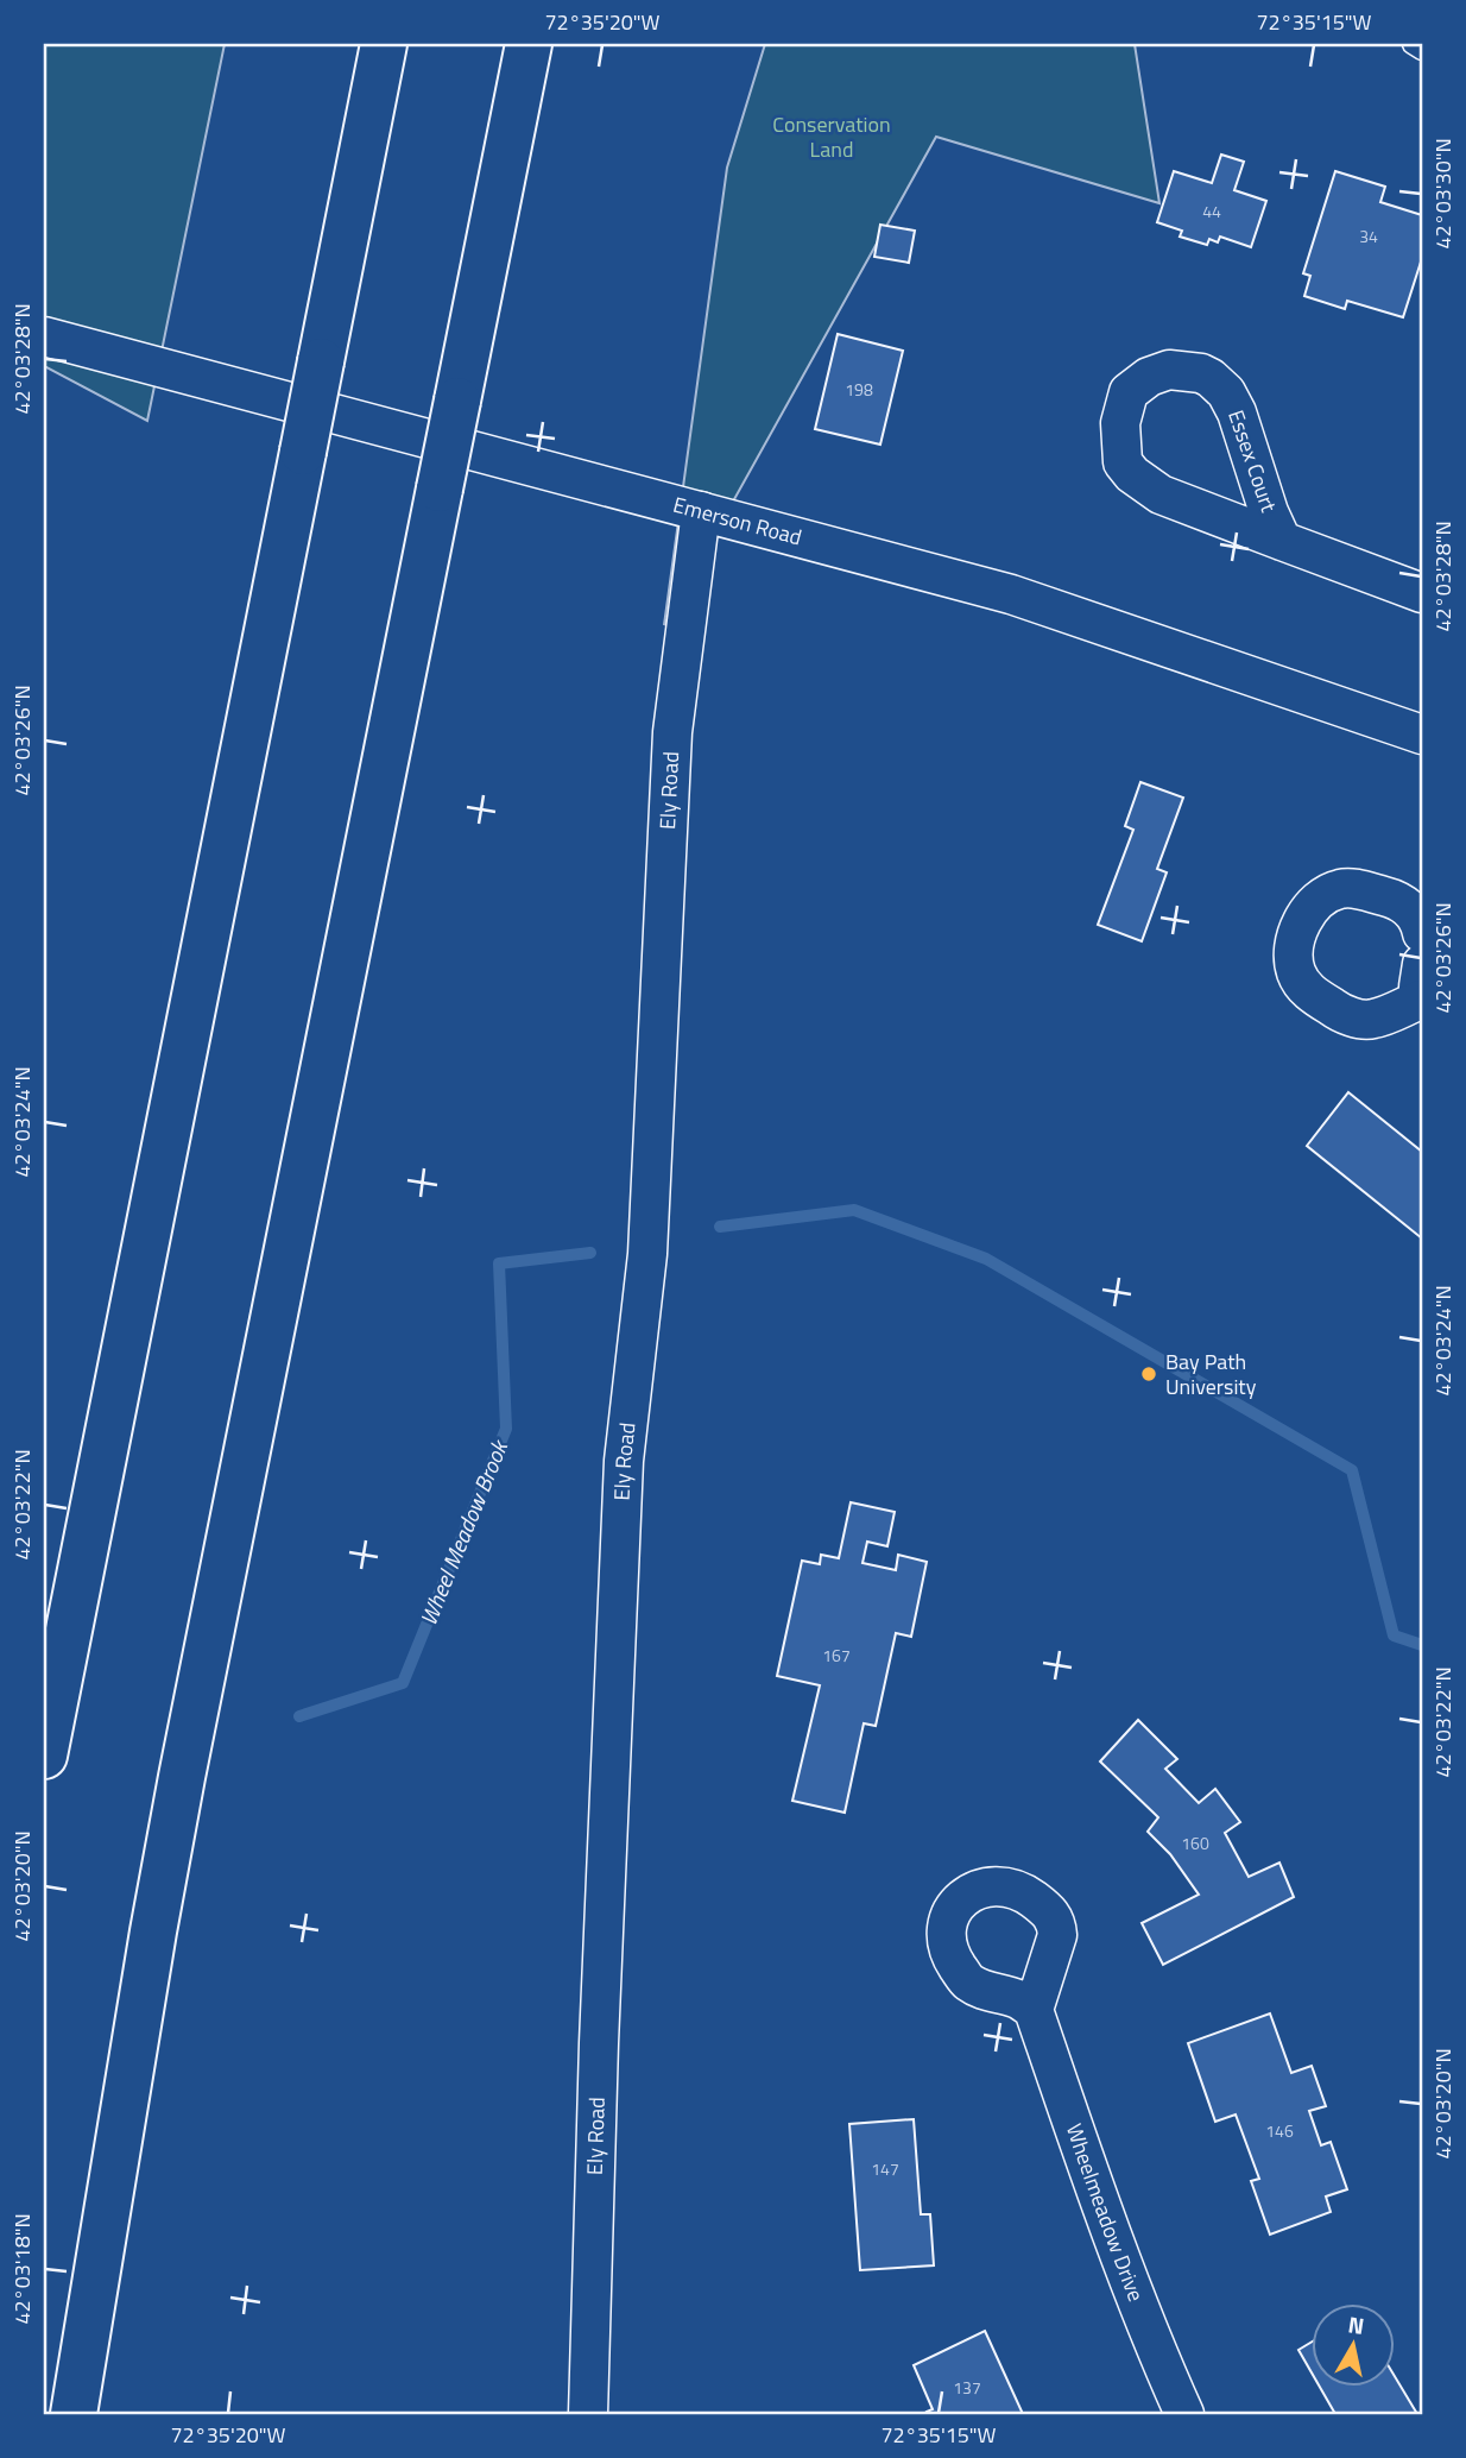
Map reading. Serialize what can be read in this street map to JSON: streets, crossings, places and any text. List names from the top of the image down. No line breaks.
{"streets":{"street":["Essex Court","Emerson Road","Ely Road","Wheelmeadow Drive"]},"crossings":[["Emerson Road","Ely Road"]],"water":["Wheel Meadow Brook"],"parks":["Conservation Land"],"places":["Bay Path University"],"house_numbers":["44","34","198","167","160","146","147","137"],"north":"top","coordinates":["72°35'20\"W","72°35'15\"W","42°03'30\"N","42°03'28\"N","42°03'26\"N","42°03'24\"N","42°03'22\"N","42°03'20\"N","42°03'18\"N"]}
